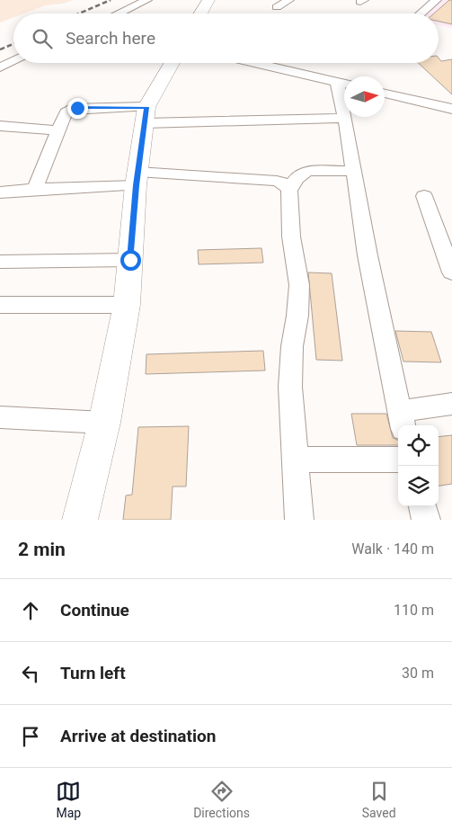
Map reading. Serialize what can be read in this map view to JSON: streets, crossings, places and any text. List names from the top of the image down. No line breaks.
{"north":"right","page":{"search":"Search here","heading":["2 min","Walk · 140 m"],"list":[["Continue","110 m"],["Turn left","30 m"],"Arrive at destination"],"nav":["Map","Directions","Saved"]}}
